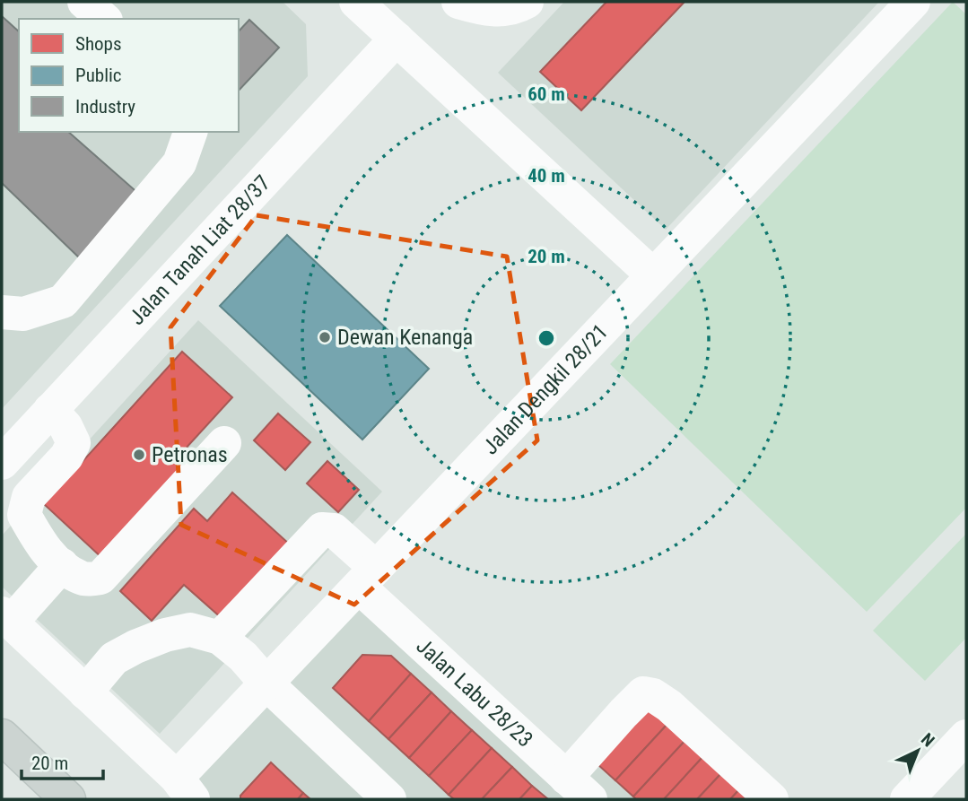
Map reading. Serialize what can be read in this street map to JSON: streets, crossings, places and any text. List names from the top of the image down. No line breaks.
{"streets":{"street":["Jalan Tanah Liat 28/37","Jalan Dengkil 28/21","Jalan Labu 28/23"]},"crossings":[["Jalan Dengkil 28/21","Jalan Labu 28/23"]],"places":["Dewan Kenanga","Petronas"],"legend":["Shops","Public","Industry"],"scale_bar":"20 m","north":"top right","rings":["60 m","40 m","20 m"]}
